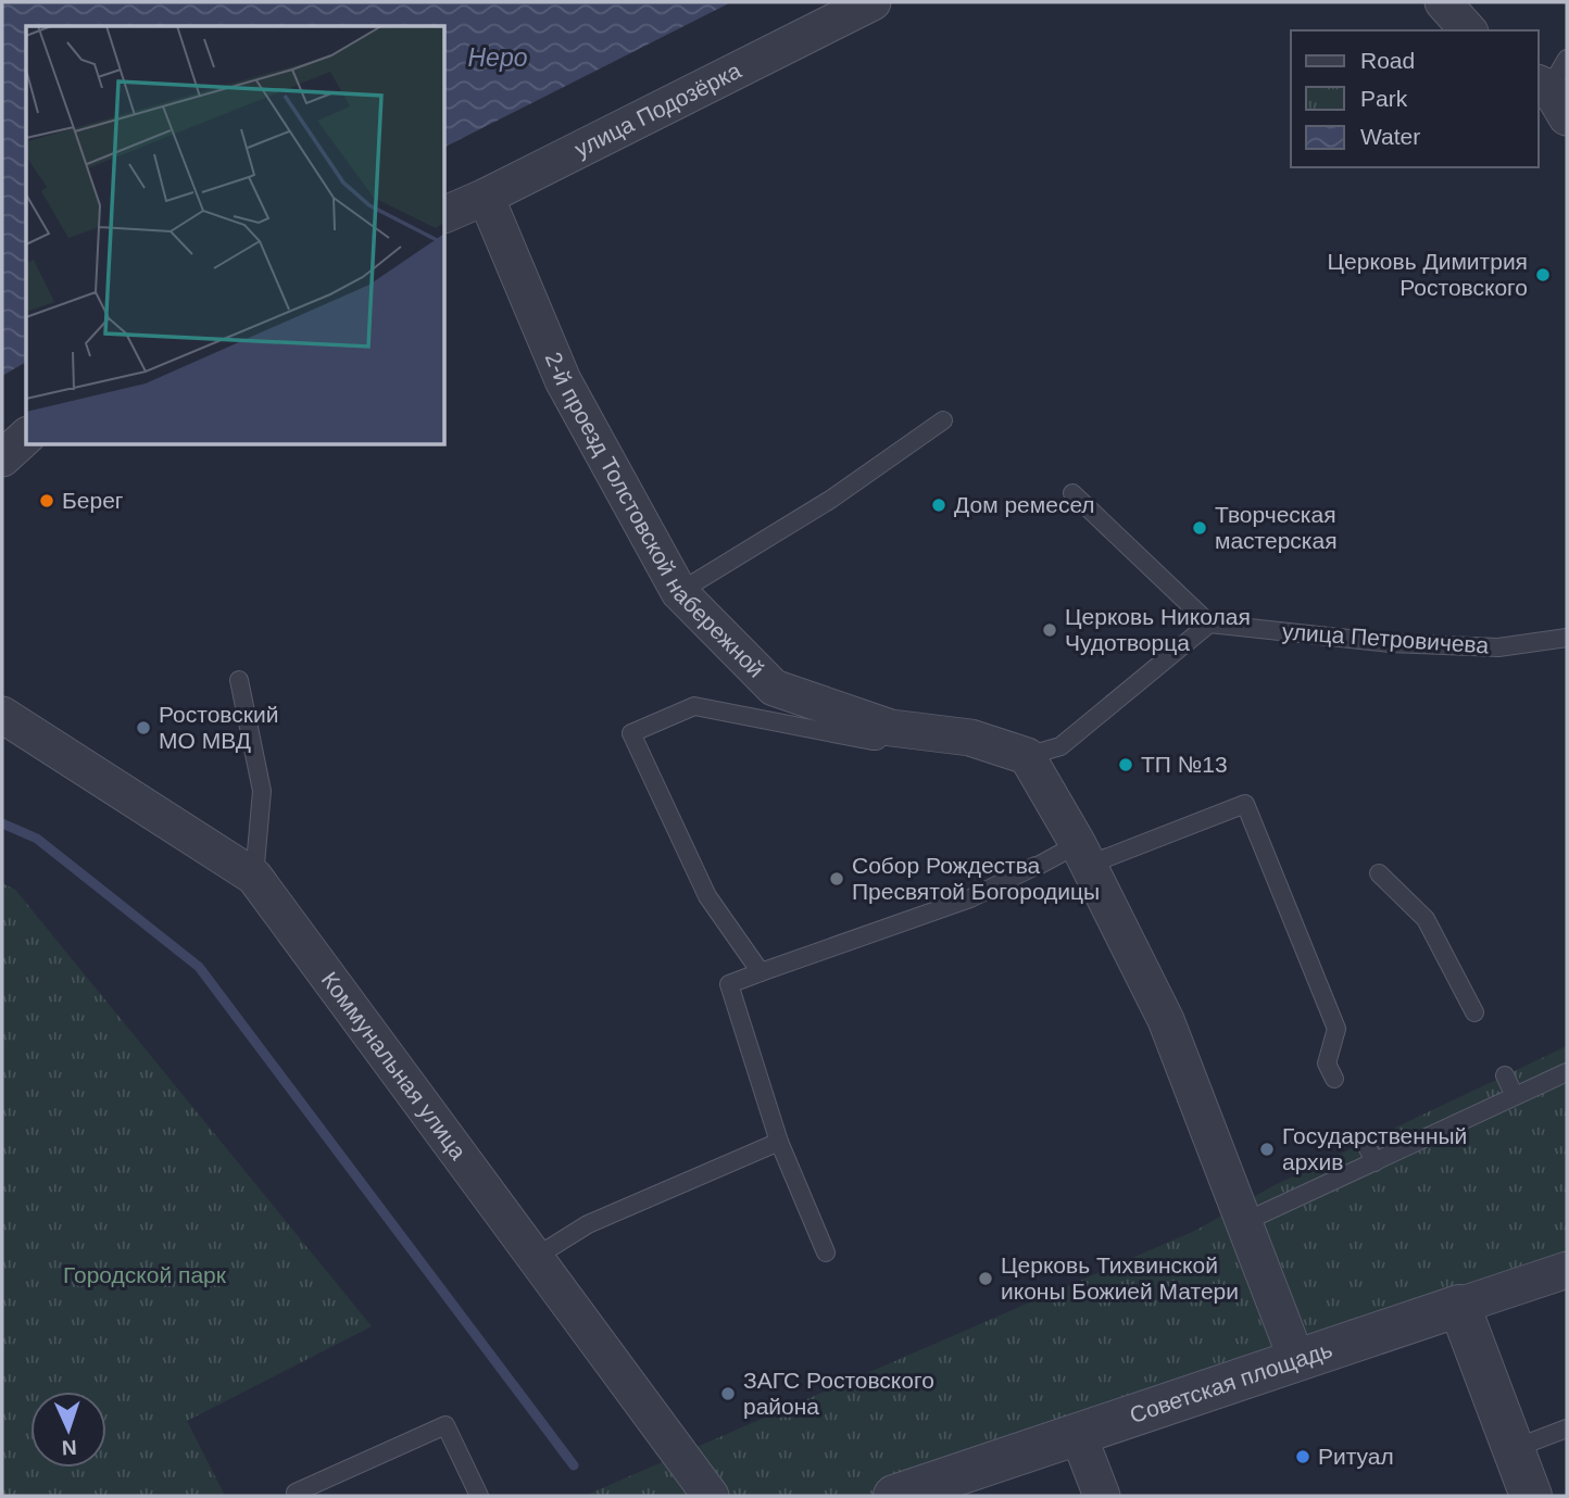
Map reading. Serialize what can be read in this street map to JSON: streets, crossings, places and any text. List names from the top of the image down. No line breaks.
{"streets":{"street":["улица Подозёрка","2-й проезд Толстовской набережной","Коммунальная улица","Советская площадь"],"lane":["улица Петровичева"]},"crossings":[["улица Подозёрка","2-й проезд Толстовской набережной"]],"water":["Неро"],"parks":["Городской парк"],"places":["Церковь Димитрия Ростовского","Берег","Дом ремесел","Творческая мастерская","Церковь Николая Чудотворца","Ростовский МО МВД","ТП №13","Собор Рождества Пресвятой Богородицы","Государственный архив","Церковь Тихвинской иконы Божией Матери","ЗАГС Ростовского района","Ритуал"],"legend":["Road","Park","Water"],"north":"bottom"}
